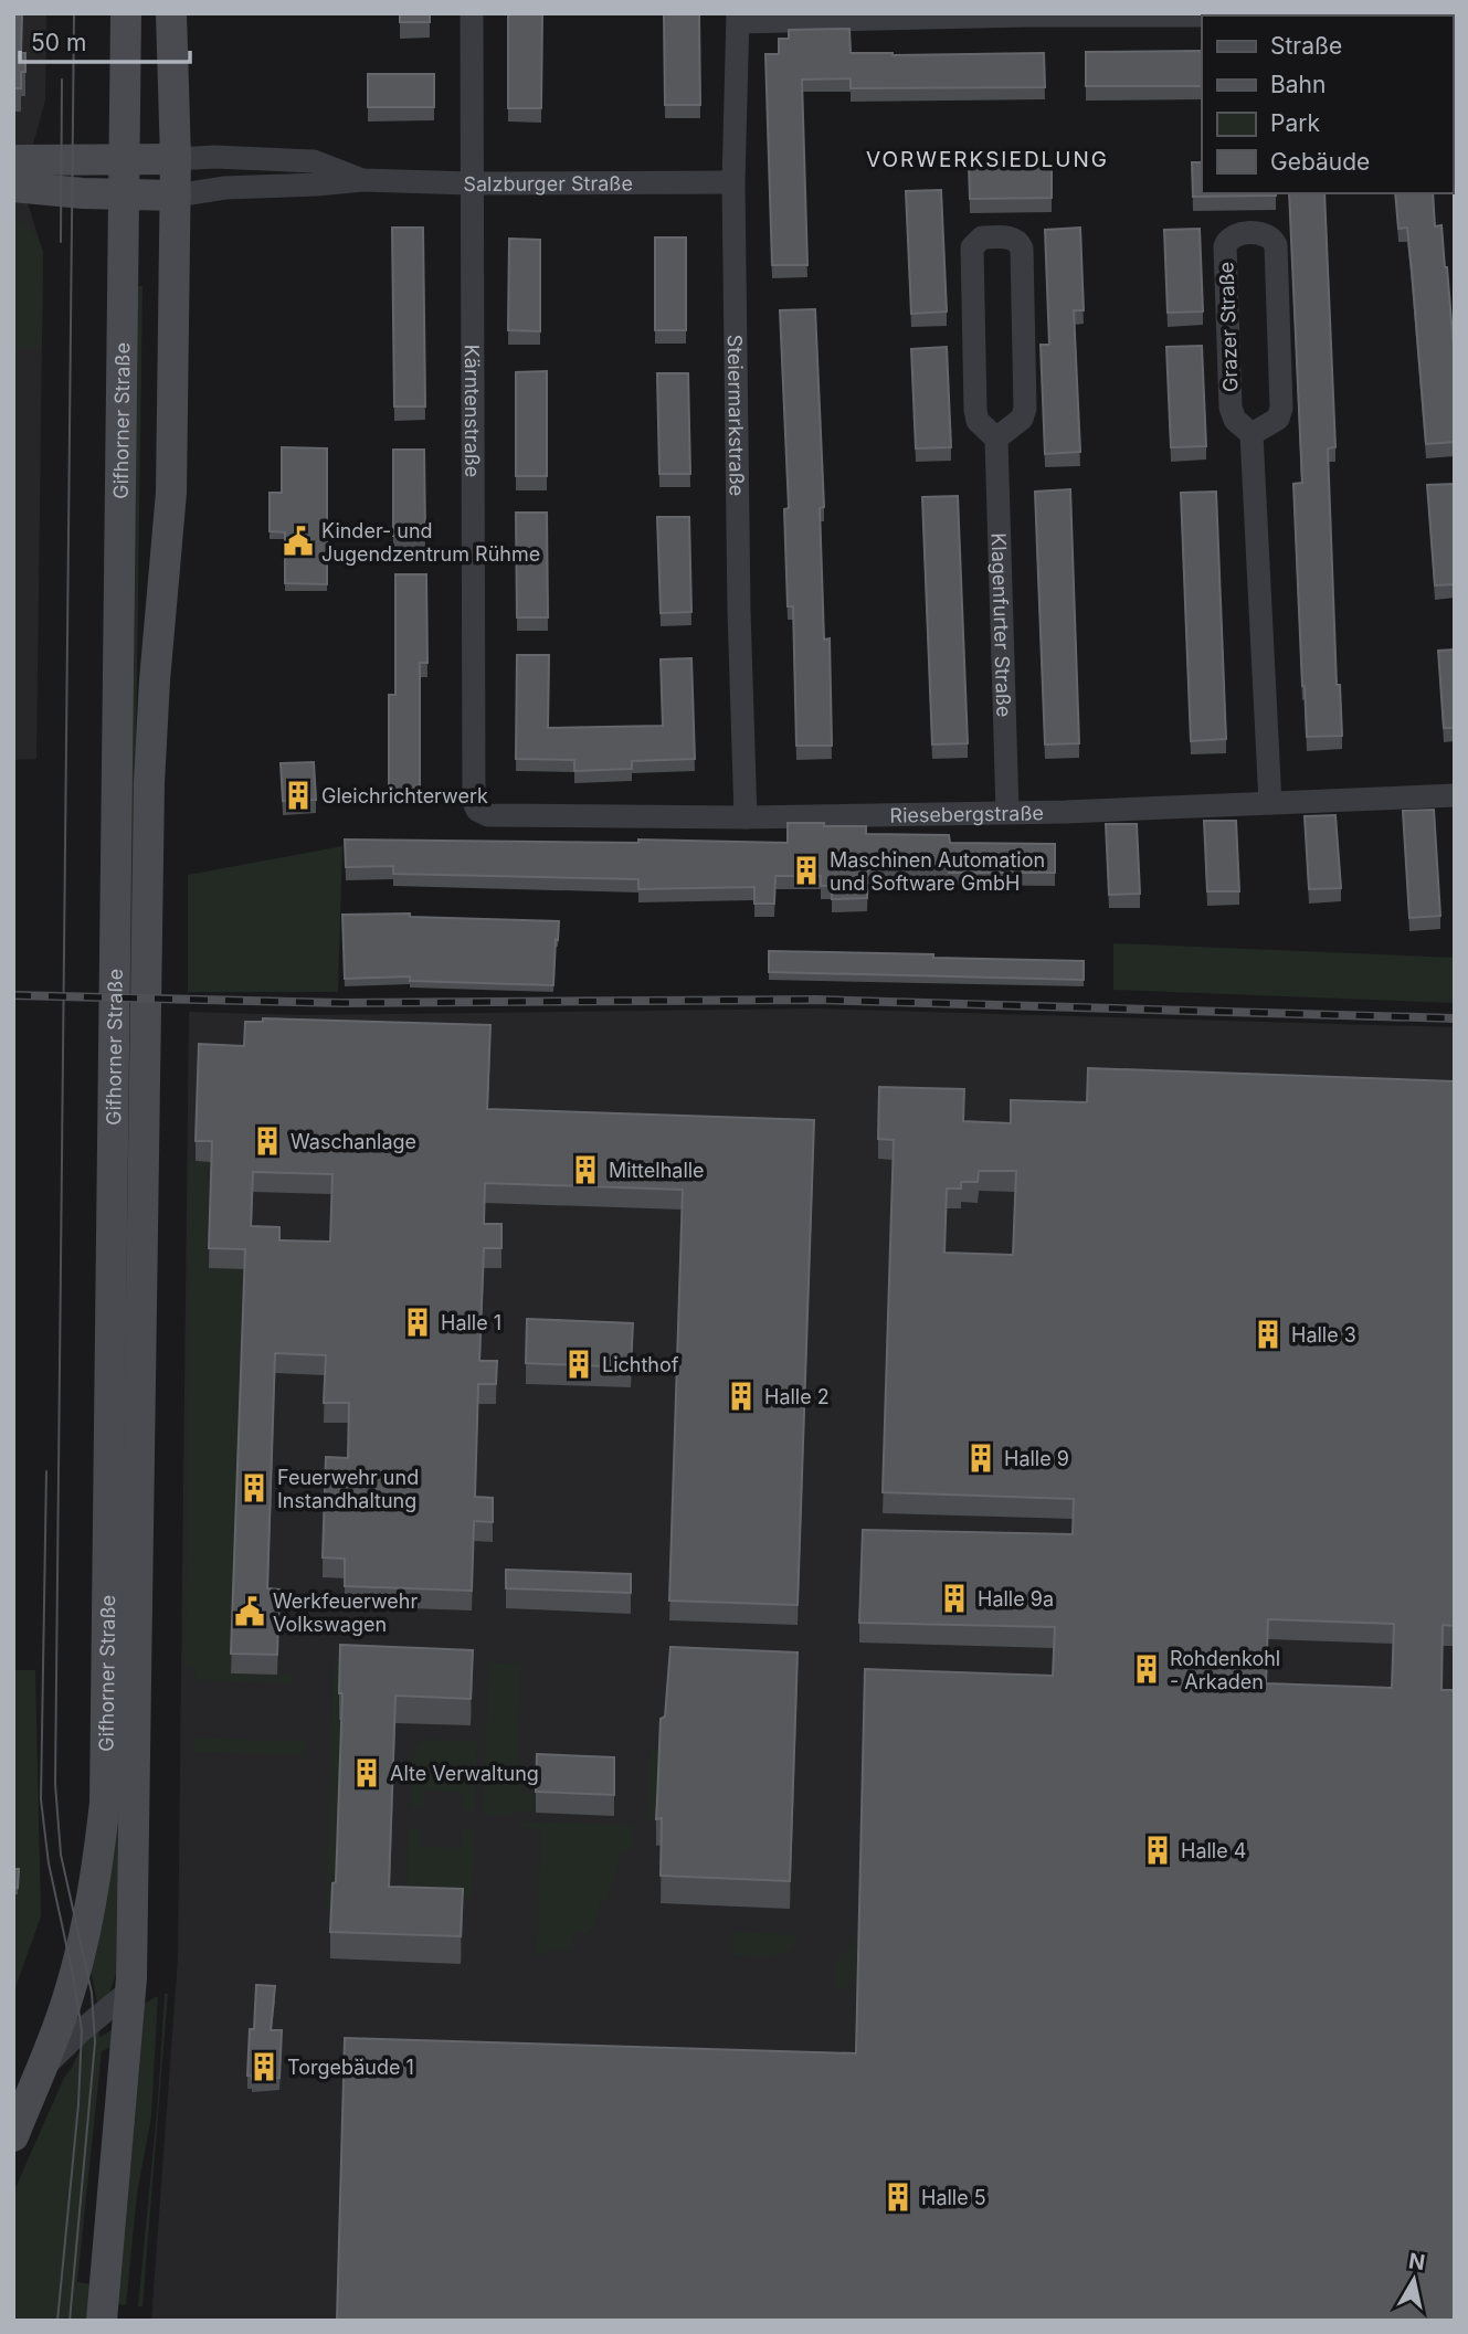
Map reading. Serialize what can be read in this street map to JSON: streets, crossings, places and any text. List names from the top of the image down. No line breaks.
{"streets":{"main road":["Gifhorner Straße"],"street":["Salzburger Straße","Grazer Straße","Kärntenstraße","Steiermarkstraße","Klagenfurter Straße","Riesebergstraße"]},"crossings":[["Salzburger Straße","Kärntenstraße"],["Salzburger Straße","Steiermarkstraße"],["Salzburger Straße","Gifhorner Straße"],["Kärntenstraße","Riesebergstraße"],["Steiermarkstraße","Riesebergstraße"],["Klagenfurter Straße","Riesebergstraße"]],"districts":["VORWERKSIEDLUNG"],"places":{"public building":["Kinder- und Jugendzentrum Rühme","Werkfeuerwehr Volkswagen"],"building":["Gleichrichterwerk","Maschinen Automation und Software GmbH","Waschanlage","Mittelhalle","Halle 1","Halle 3","Lichthof","Halle 2","Halle 9","Feuerwehr und Instandhaltung","Halle 9a","Rohdenkohl - Arkaden","Alte Verwaltung","Halle 4","Torgebäude 1","Halle 5"]},"legend":["Straße","Bahn","Park","Gebäude"],"scale_bar":"50 m","north":"top"}
